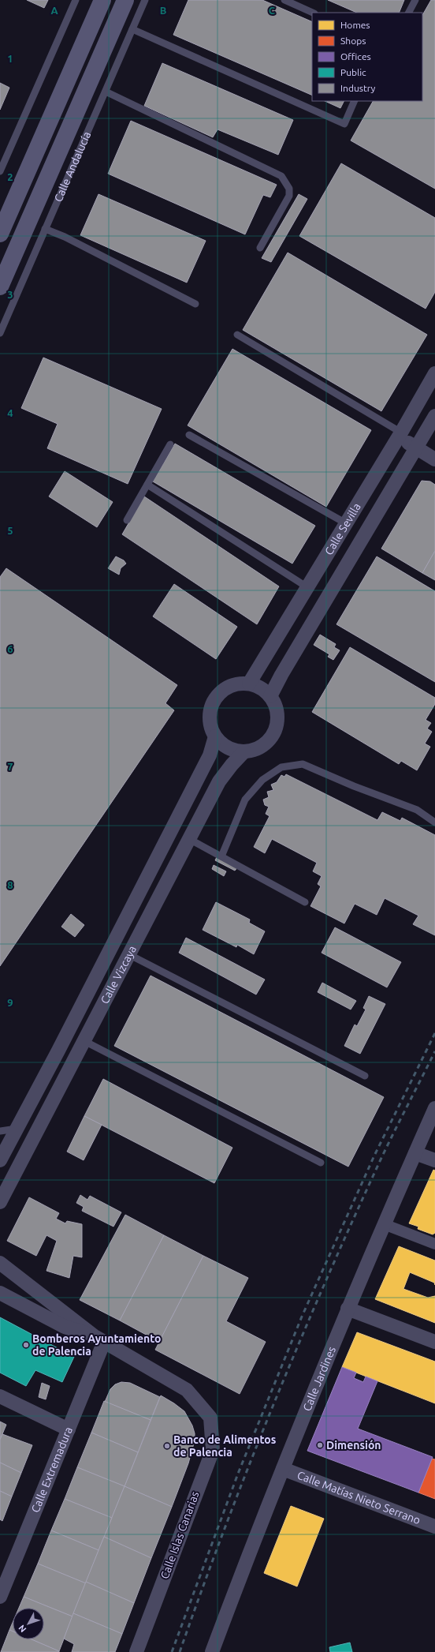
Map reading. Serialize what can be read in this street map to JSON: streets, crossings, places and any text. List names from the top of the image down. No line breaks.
{"streets":{"main road":["Calle Andalucía"],"street":["Calle Sevilla","Calle Vizcaya","Calle Jardines","Calle Extremadura","Calle Matías Nieto Serrano","Calle Islas Canarias"]},"crossings":[["Calle Sevilla","Calle Vizcaya"],["Calle Jardines","Calle Matías Nieto Serrano"],["Calle Extremadura","Calle Islas Canarias"]],"places":["Bomberos Ayuntamiento de Palencia","Dimensión","Banco de Alimentos de Palencia"],"legend":["Homes","Shops","Offices","Public","Industry"],"north":"bottom left","grid":{"columns":["A","B","C"],"rows":["1","2","3","4","5","6","7","8","9"]}}
